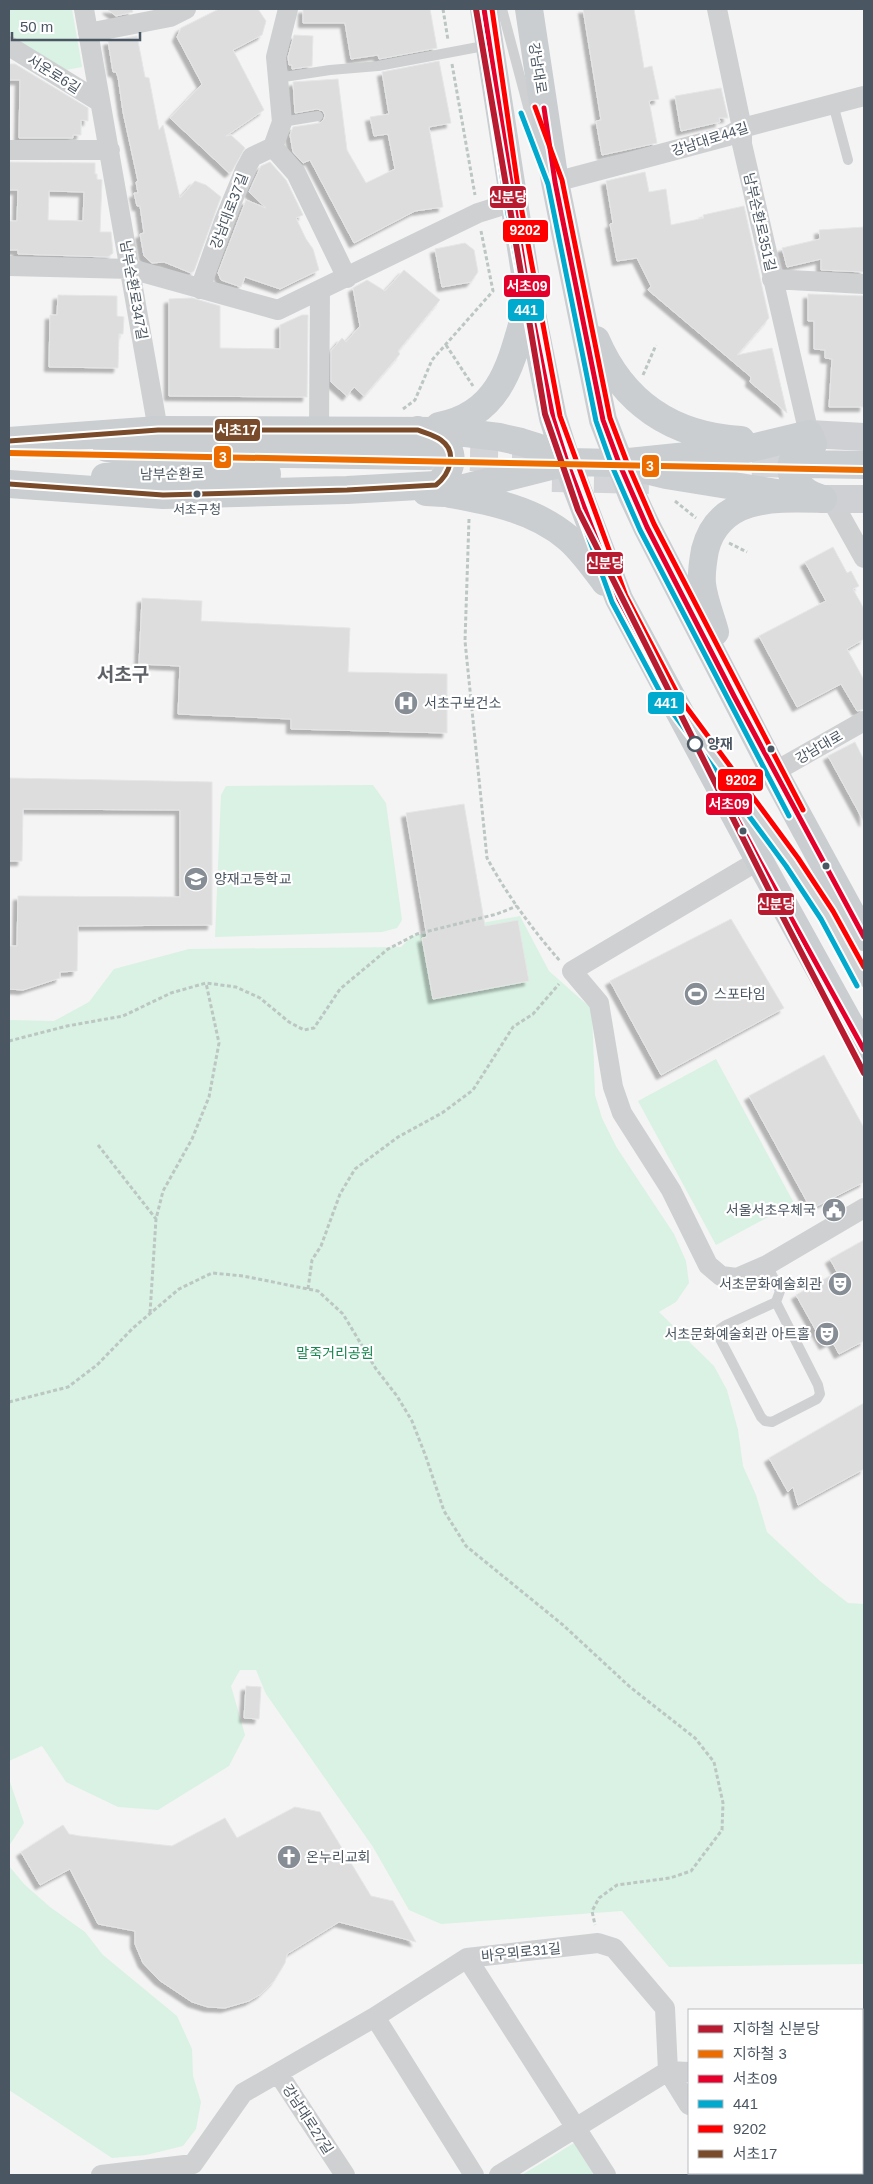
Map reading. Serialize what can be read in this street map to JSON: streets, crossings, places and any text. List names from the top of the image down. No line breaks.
{"streets":{"main road":["강남대로","남부순환로"],"street":["서운로6길","강남대로44길","강남대로37길","남부순환로351길","남부순환로347길","바우뫼로31길","강남대로27길"]},"crossings":[["강남대로","강남대로44길"],["서운로6길","남부순환로347길"],["강남대로44길","남부순환로351길"],["바우뫼로31길","강남대로27길"]],"districts":["서초구"],"parks":["말죽거리공원"],"places":{"other":["서초구청","양재"],"hospital":["서초구보건소"],"school or university":["양재고등학교"],"sports":["스포타임"],"public building":["서울서초우체국"],"theatre":["서초문화예술회관","서초문화예술회관 아트홀"],"church":["온누리교회"]},"lines":["metro line 신분당","transit line 서초09","transit line 9202","transit line 441","transit line 서초17","metro line 3"],"legend":["지하철 신분당","지하철 3","서초09","441","9202","서초17"],"scale_bar":"50 m"}
